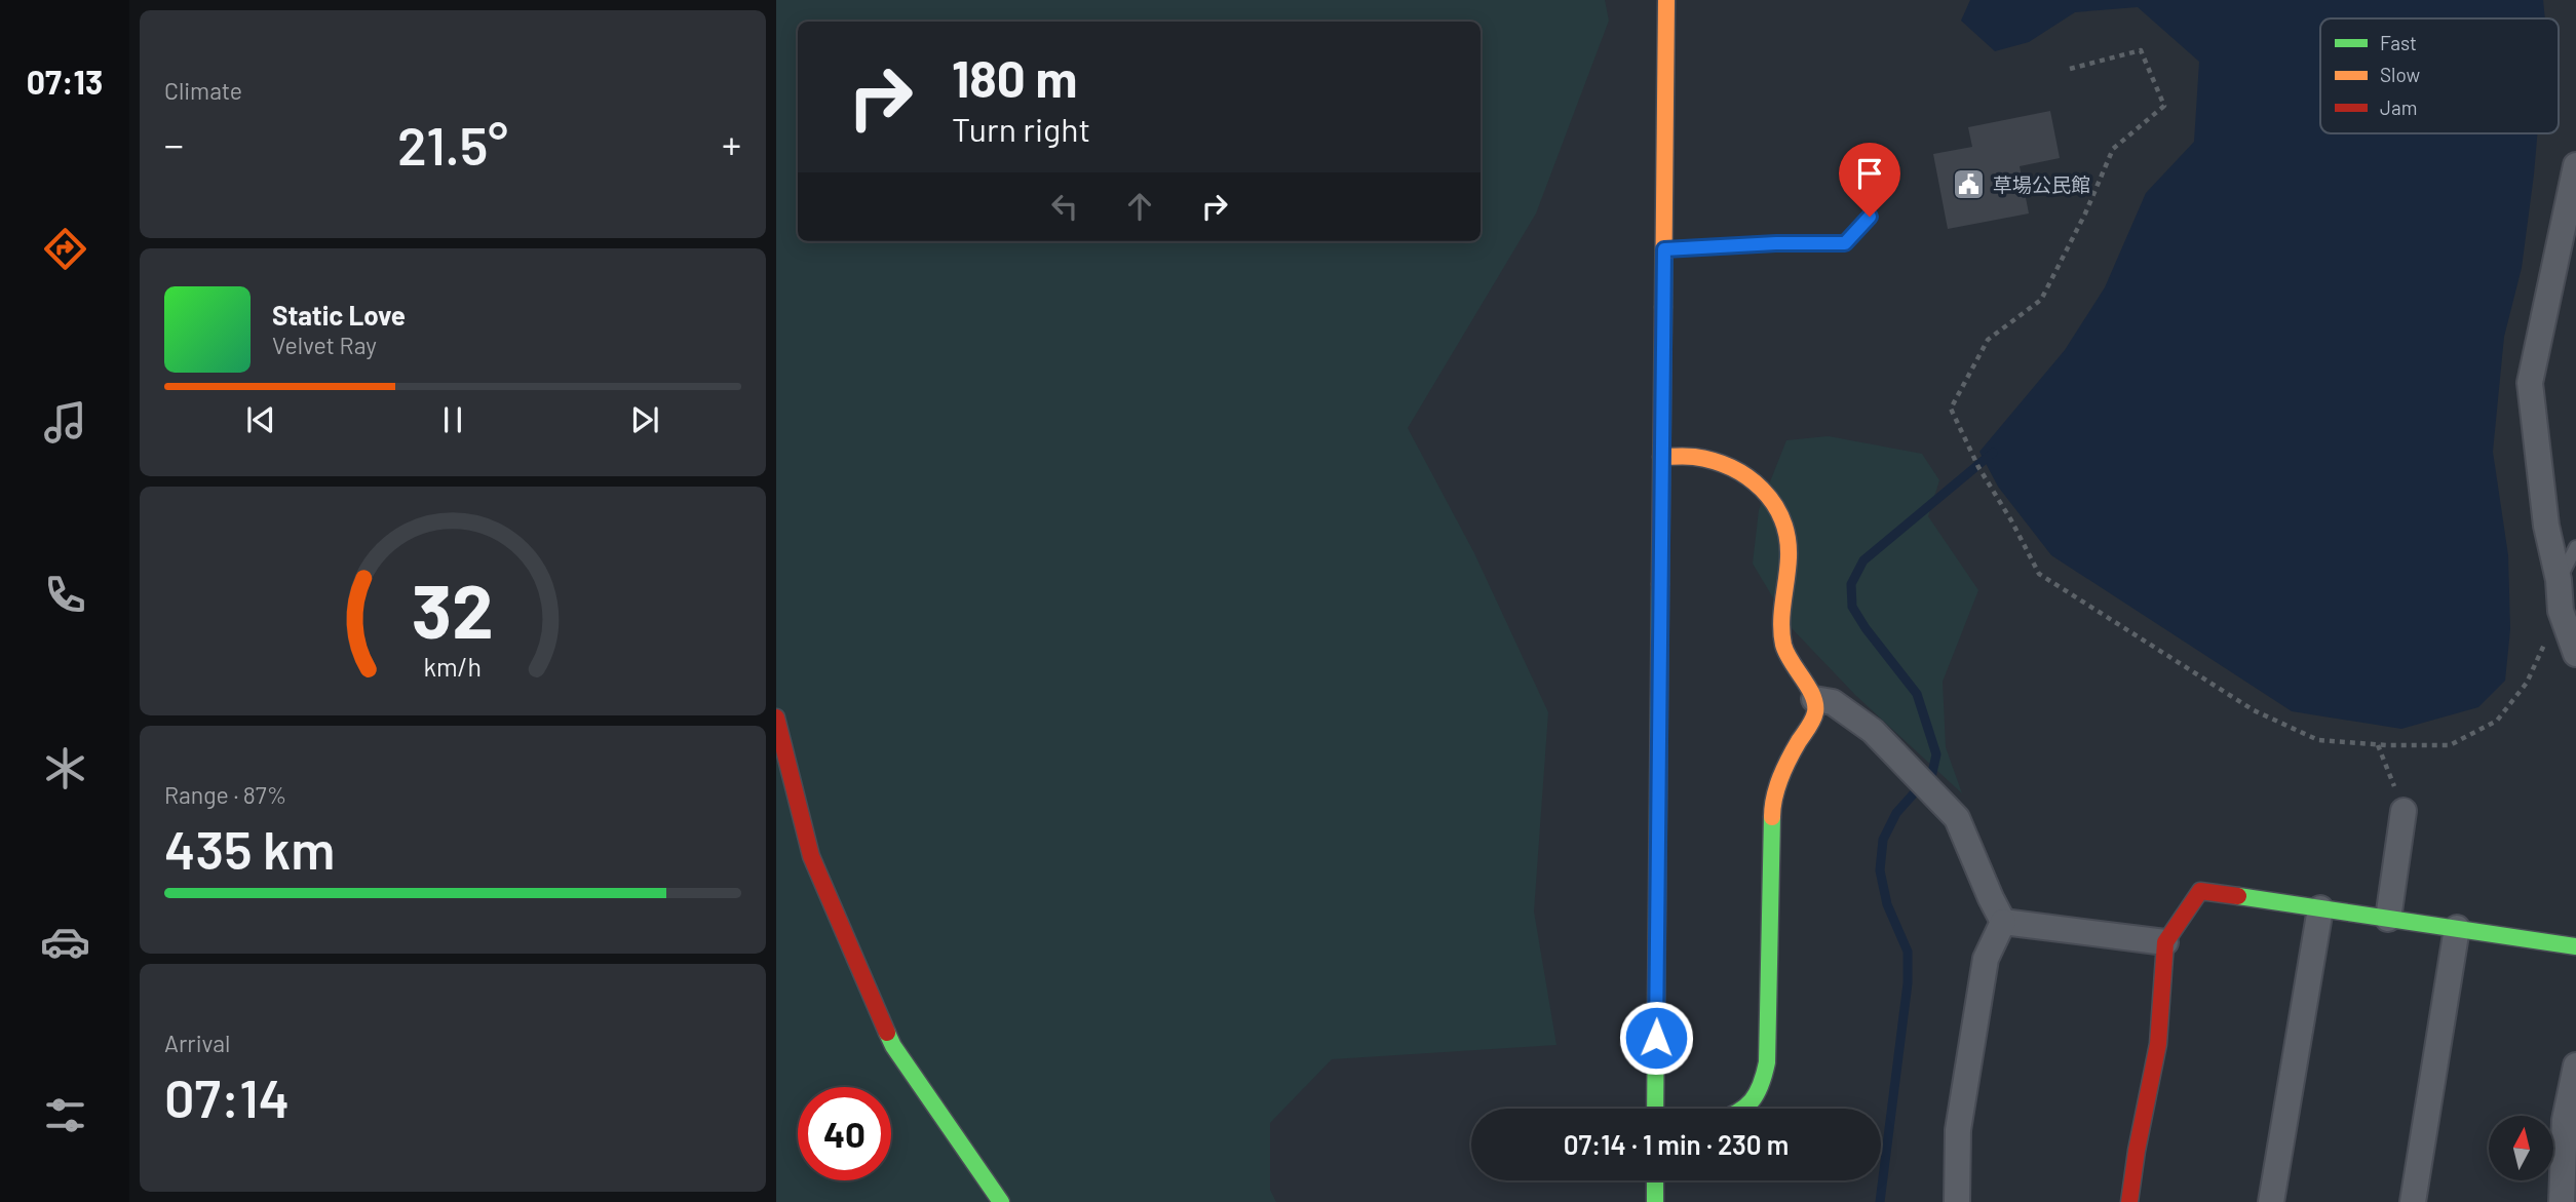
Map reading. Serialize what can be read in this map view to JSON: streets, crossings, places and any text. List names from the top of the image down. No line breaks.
{"places":{"public building":["草場公民館"]},"legend":["Fast","Slow","Jam"],"north":"top","page":{"tabs":"07:13","tile":["Climate",["Range · 87%","435 km"],["Arrival","07:14"]],"turn":["180 m","Turn right"],"heat":["−","21.5°","+"],"song":["Static Love","Velvet Ray"],"limit":"40","trip":"07:14 · 1 min · 230 m","gauge":["32","km/h"]}}
